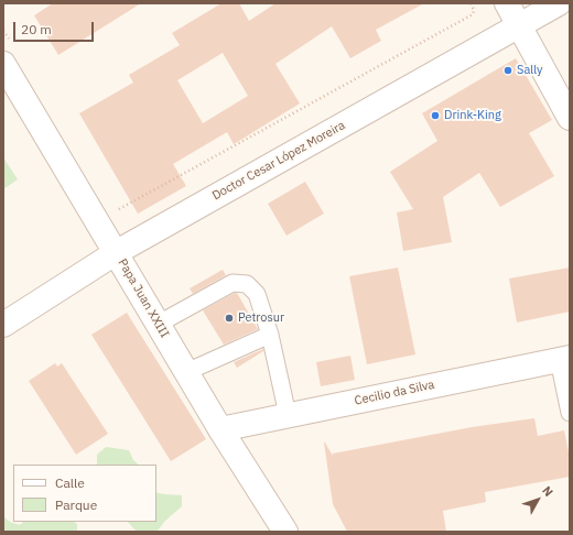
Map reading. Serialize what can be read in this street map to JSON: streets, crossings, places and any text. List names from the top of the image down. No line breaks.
{"streets":{"street":["Doctor Cesar López Moreira","Papa Juan XXIII","Cecilio da Silva"]},"crossings":[["Doctor Cesar López Moreira","Papa Juan XXIII"],["Papa Juan XXIII","Cecilio da Silva"]],"places":["Sally","Drink-King","Petrosur"],"legend":["Calle","Parque"],"scale_bar":"20 m","north":"top right"}
